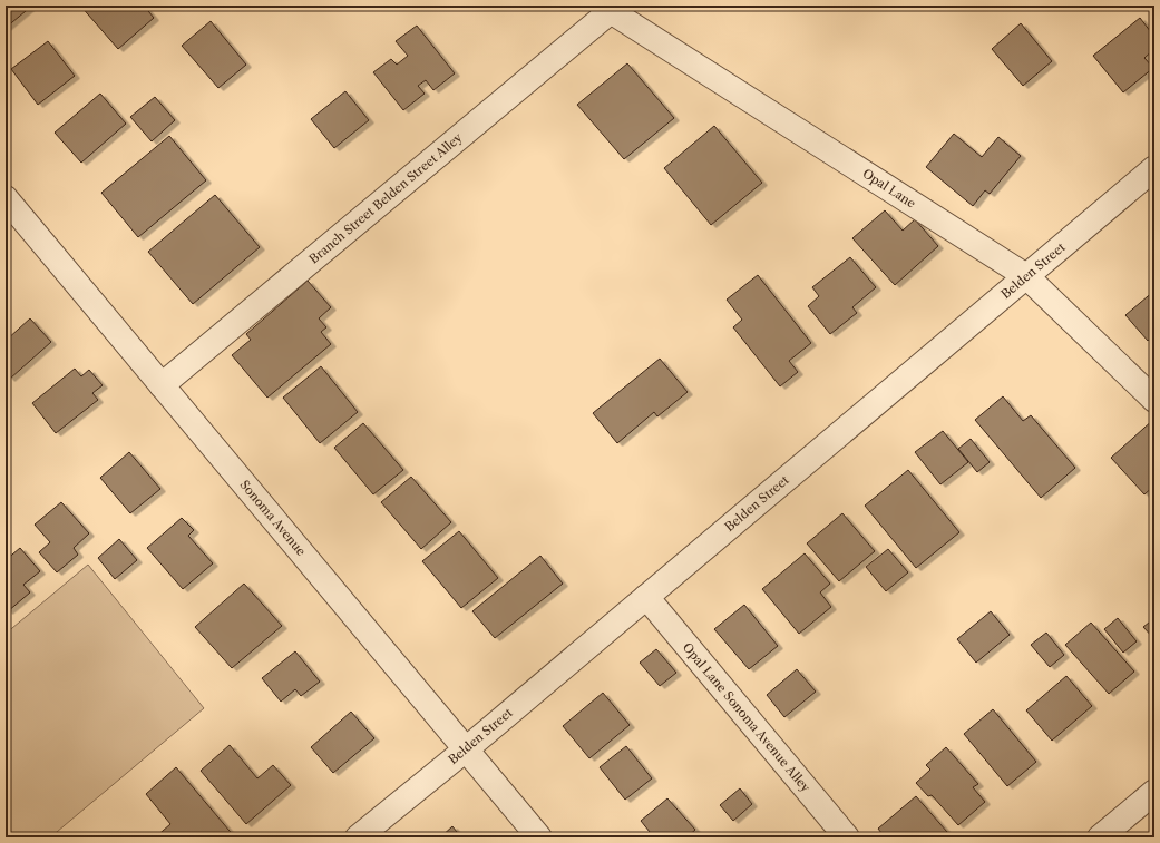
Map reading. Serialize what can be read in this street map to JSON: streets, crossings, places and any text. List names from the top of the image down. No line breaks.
{"streets":{"street":["Opal Lane","Branch Street Belden Street Alley","Belden Street","Sonoma Avenue","Opal Lane Sonoma Avenue Alley"]},"crossings":[["Opal Lane","Branch Street Belden Street Alley"],["Opal Lane","Belden Street"],["Branch Street Belden Street Alley","Sonoma Avenue"],["Belden Street","Sonoma Avenue"],["Belden Street","Opal Lane Sonoma Avenue Alley"]]}
